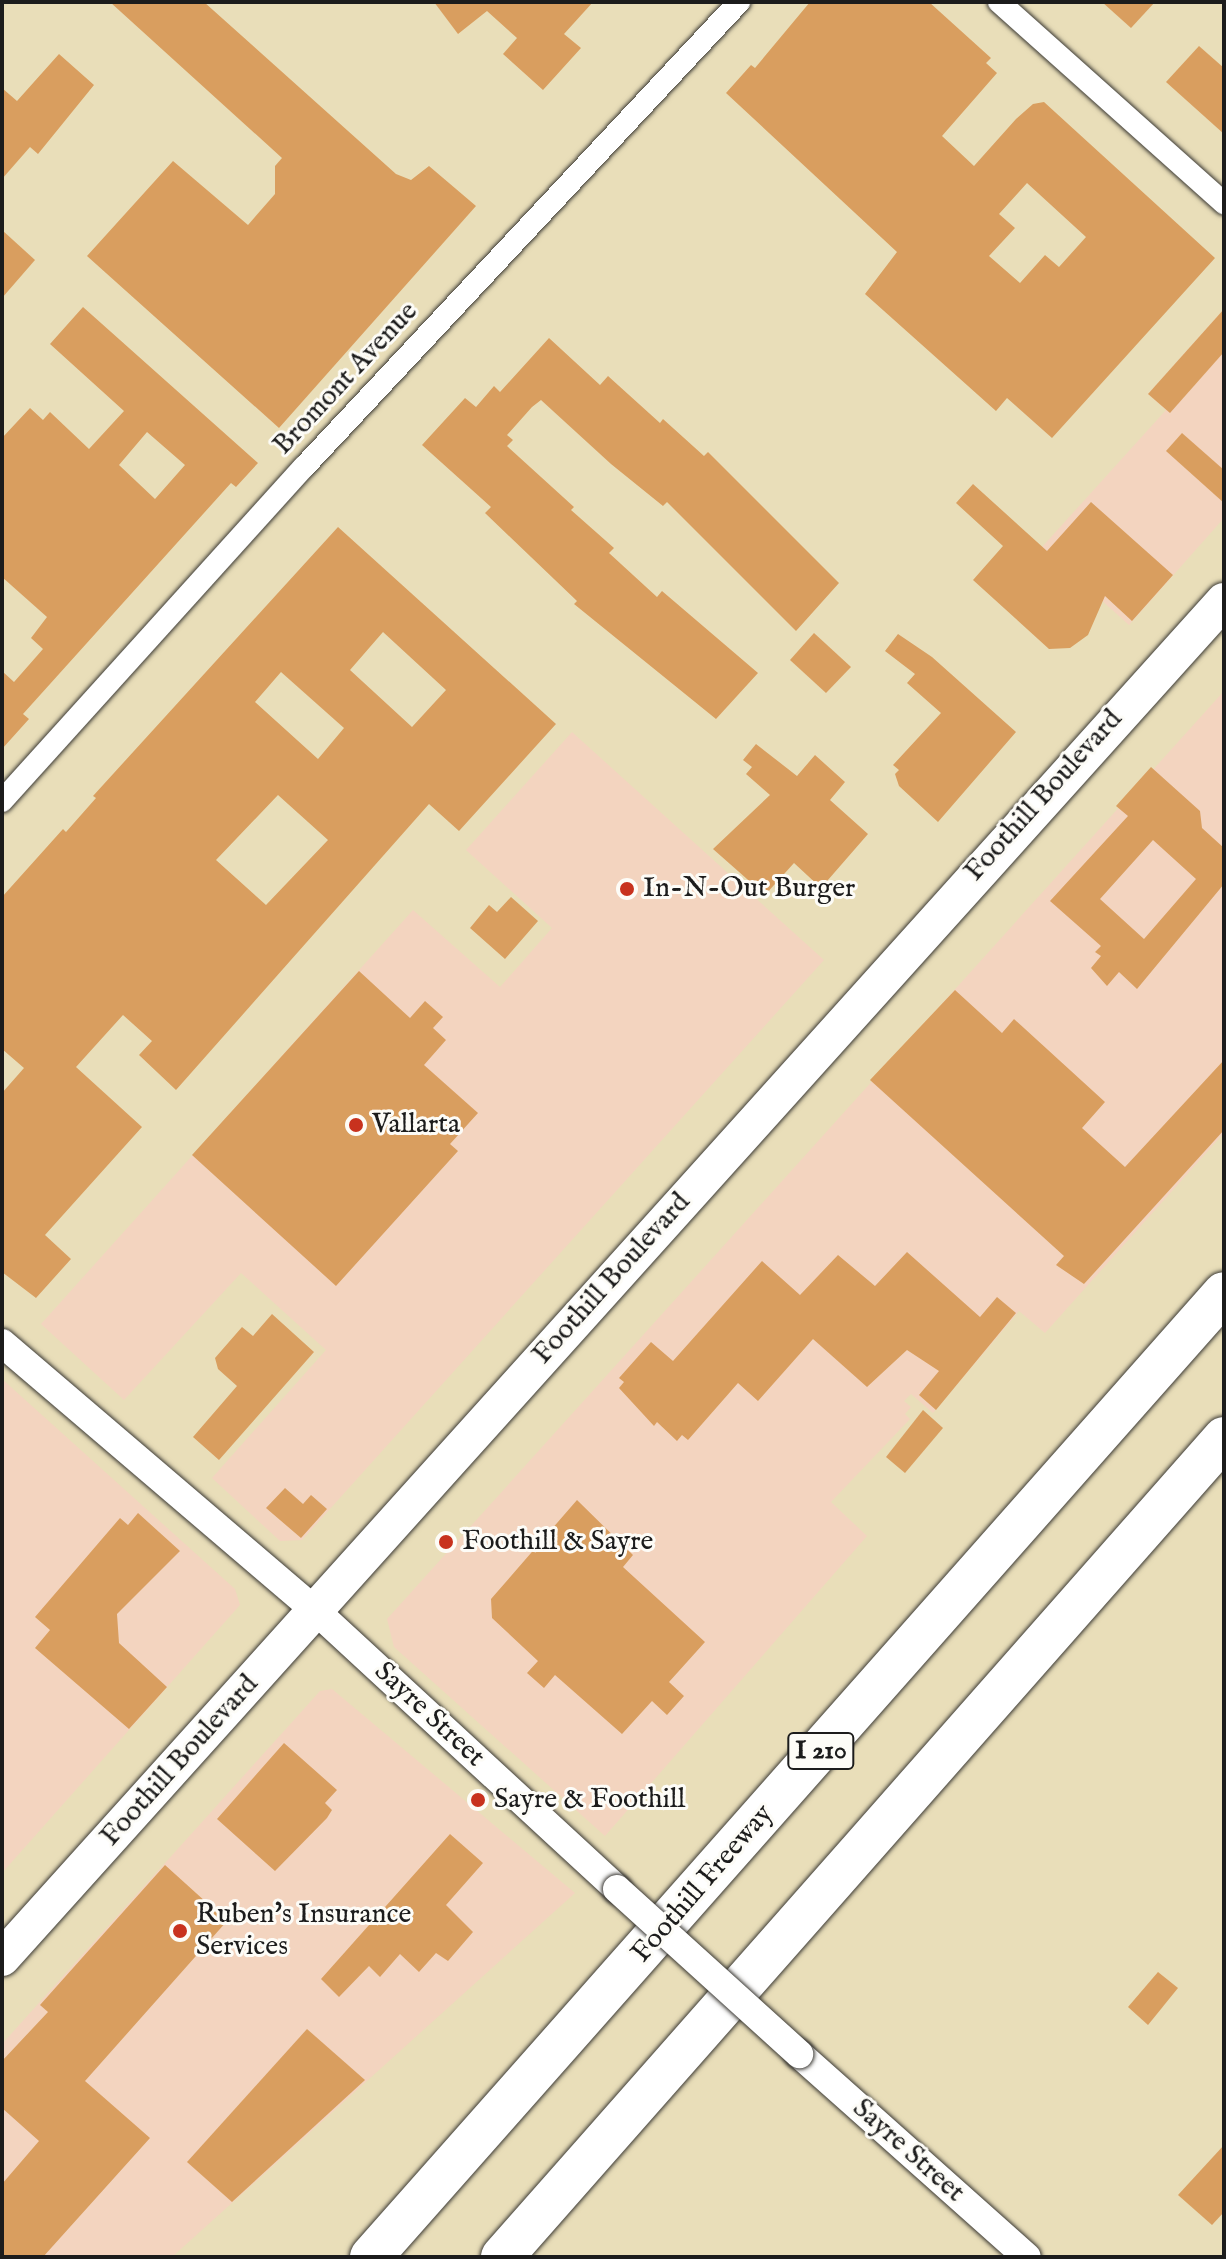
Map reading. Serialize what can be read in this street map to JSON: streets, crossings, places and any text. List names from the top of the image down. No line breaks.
{"streets":{"highway":["I 210","Foothill Freeway"],"main road":["Foothill Boulevard"],"street":["Bromont Avenue","Sayre Street"]},"crossings":[["Foothill Boulevard","Sayre Street"]],"places":["In-N-Out Burger","Vallarta","Foothill & Sayre","Sayre & Foothill","Ruben's Insurance Services"]}
